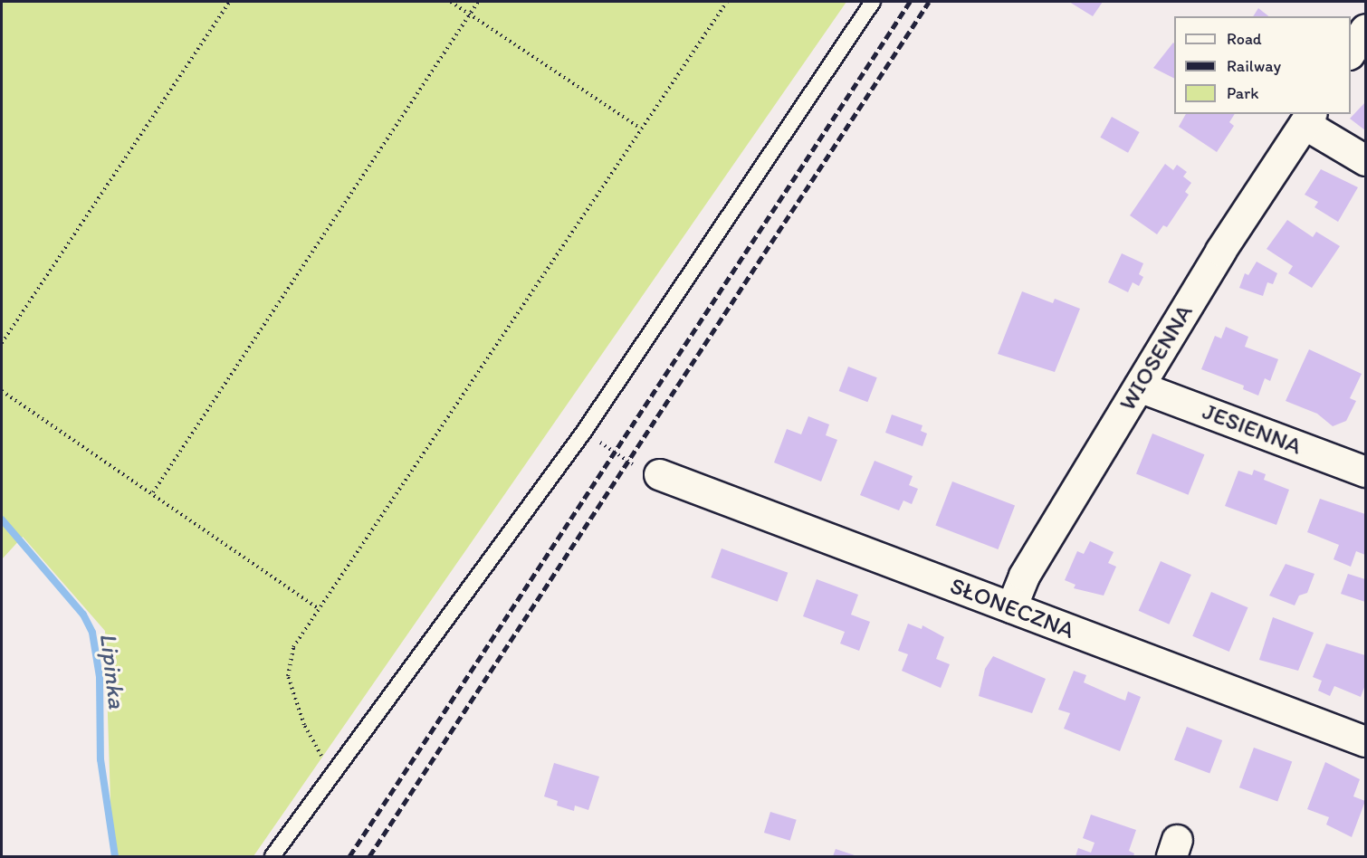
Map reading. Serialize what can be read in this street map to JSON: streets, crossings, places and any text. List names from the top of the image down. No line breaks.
{"streets":{"street":["WIOSENNA","JESIENNA","SŁONECZNA"]},"crossings":[["WIOSENNA","JESIENNA"],["WIOSENNA","SŁONECZNA"]],"water":["Lipinka"],"legend":["Road","Railway","Park"]}
